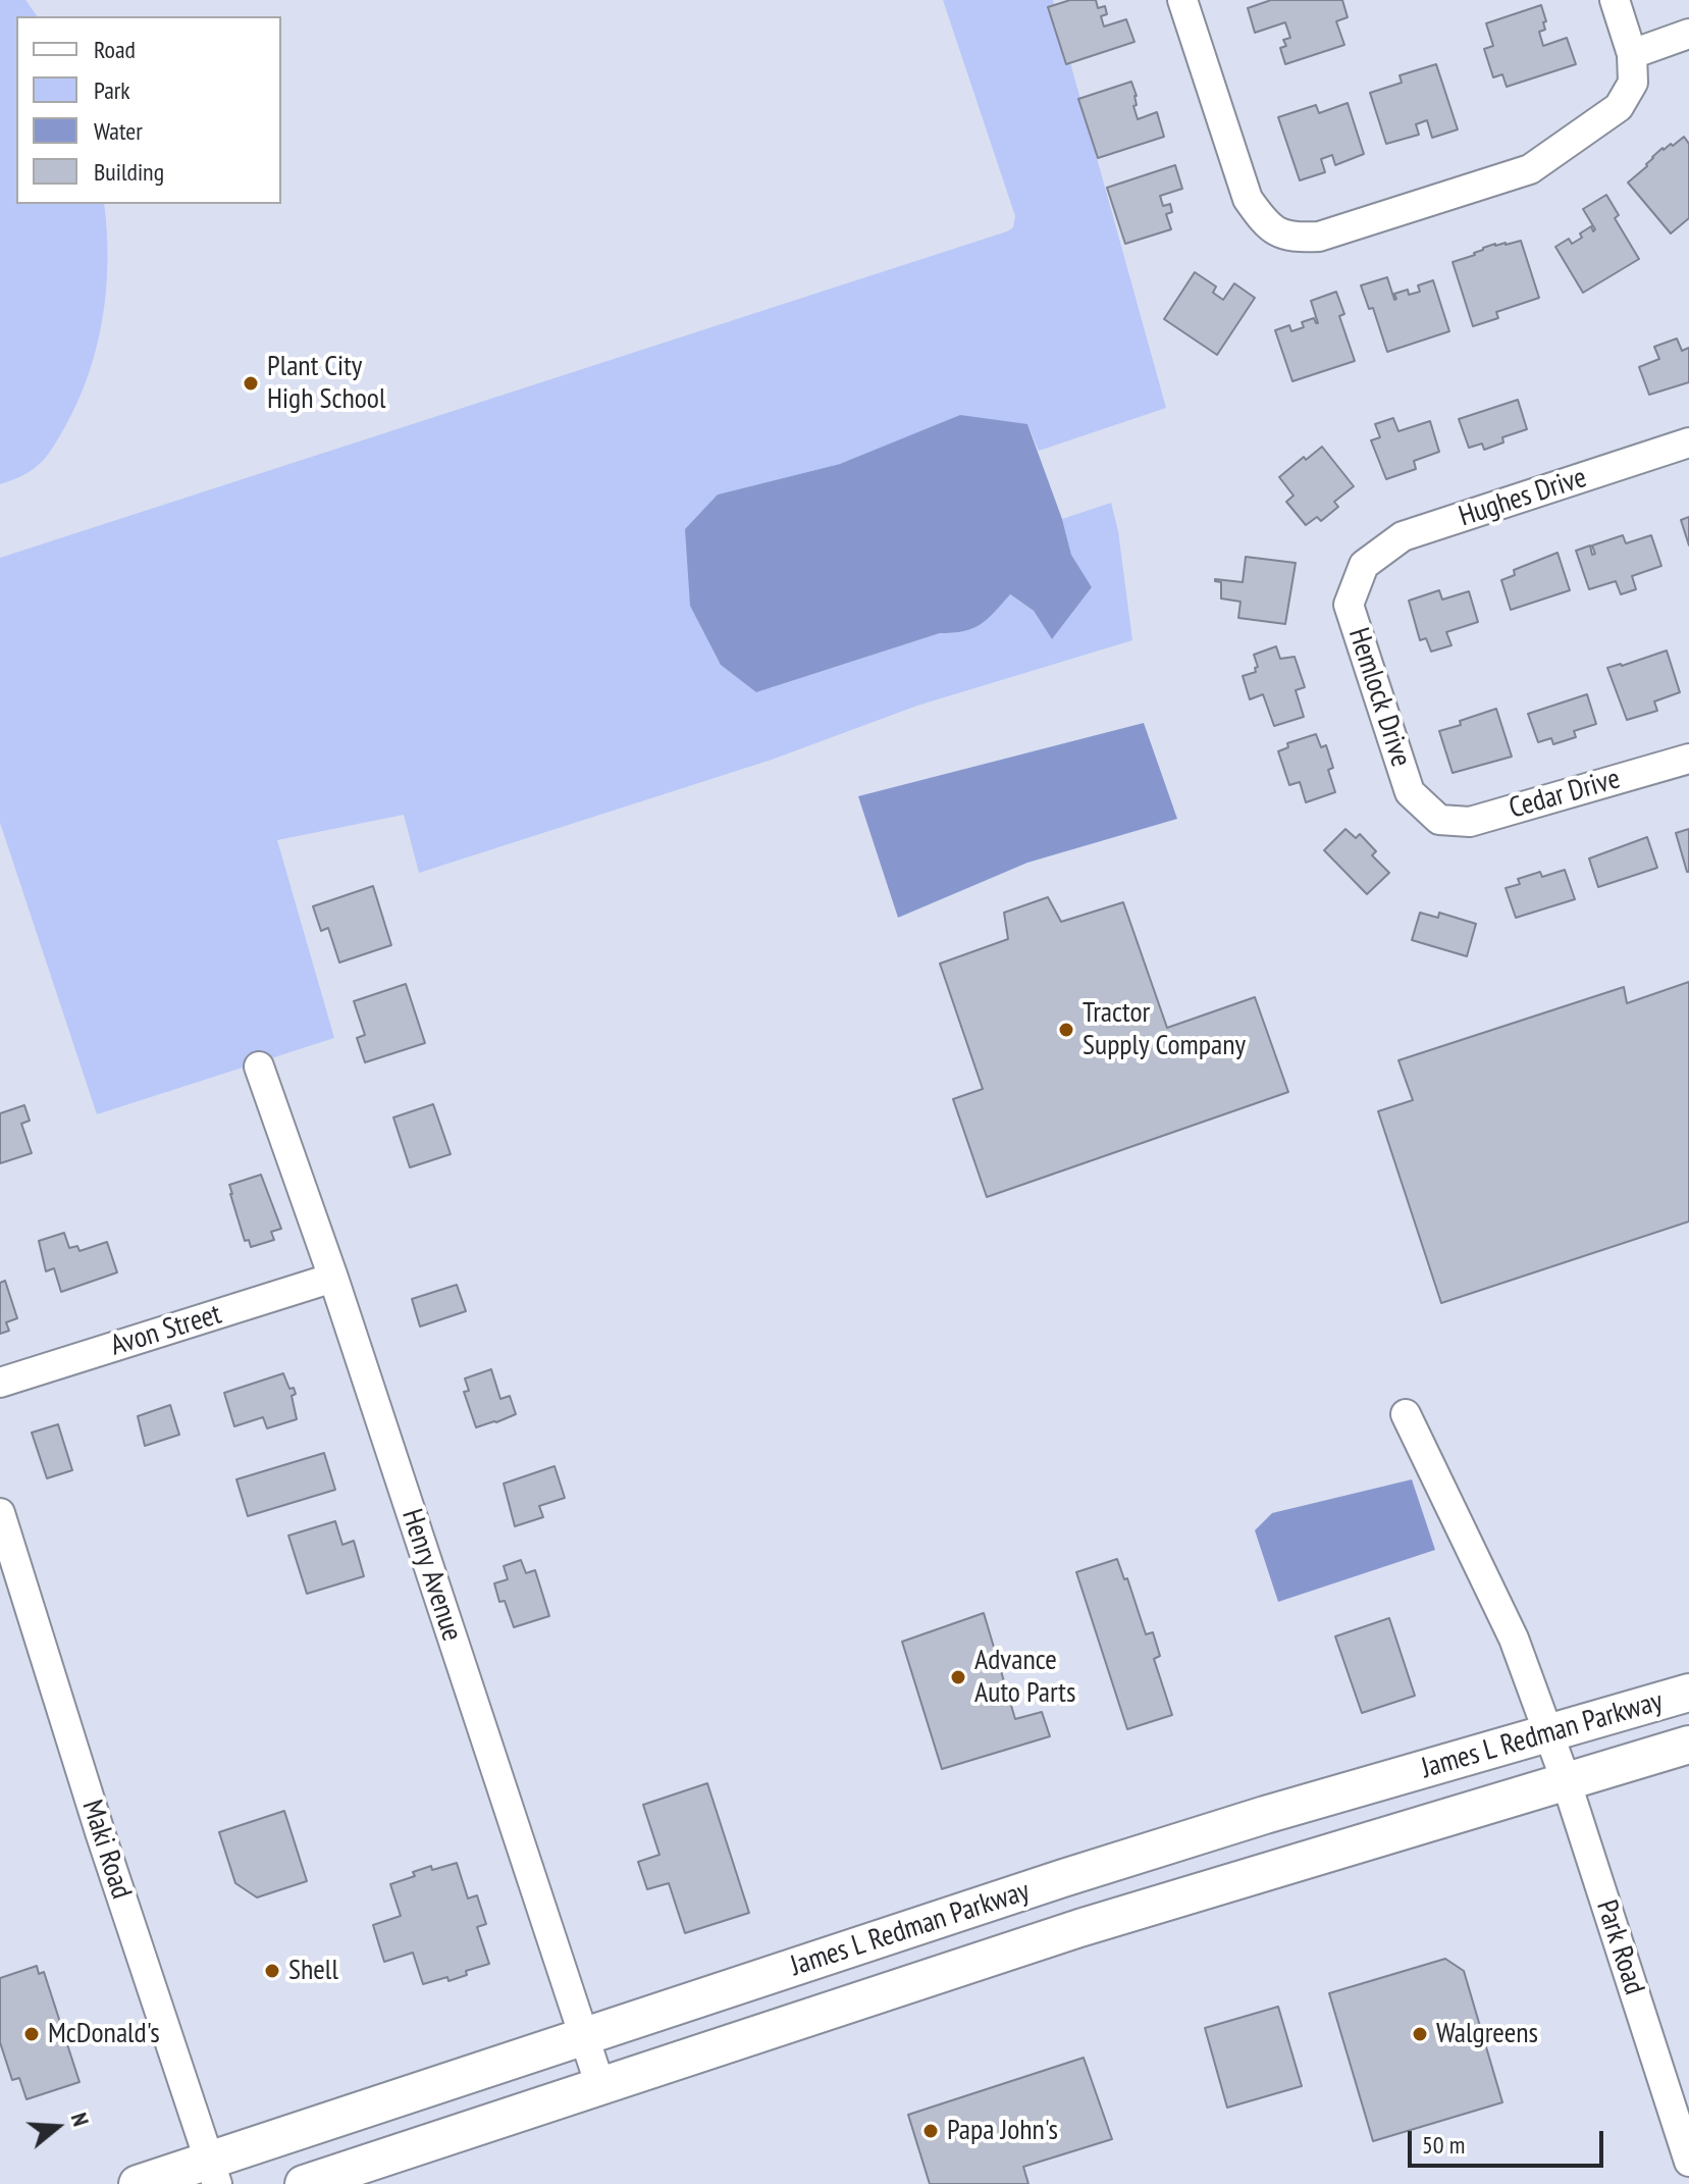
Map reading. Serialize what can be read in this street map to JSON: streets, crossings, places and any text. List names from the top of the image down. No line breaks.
{"streets":{"main road":["James L Redman Parkway"],"street":["Hughes Drive","Hemlock Drive","Cedar Drive","Avon Street","Henry Avenue","Maki Road","Park Road"]},"crossings":[["Hughes Drive","Hemlock Drive"],["Hemlock Drive","Cedar Drive"],["Avon Street","Henry Avenue"],["Henry Avenue","James L Redman Parkway"],["James L Redman Parkway","Maki Road"],["James L Redman Parkway","Park Road"]],"places":["Plant City High School","Tractor Supply Company","Advance Auto Parts","Shell","McDonald's","Walgreens","Papa John's"],"legend":["Road","Park","Water","Building"],"scale_bar":"50 m","north":"right"}
